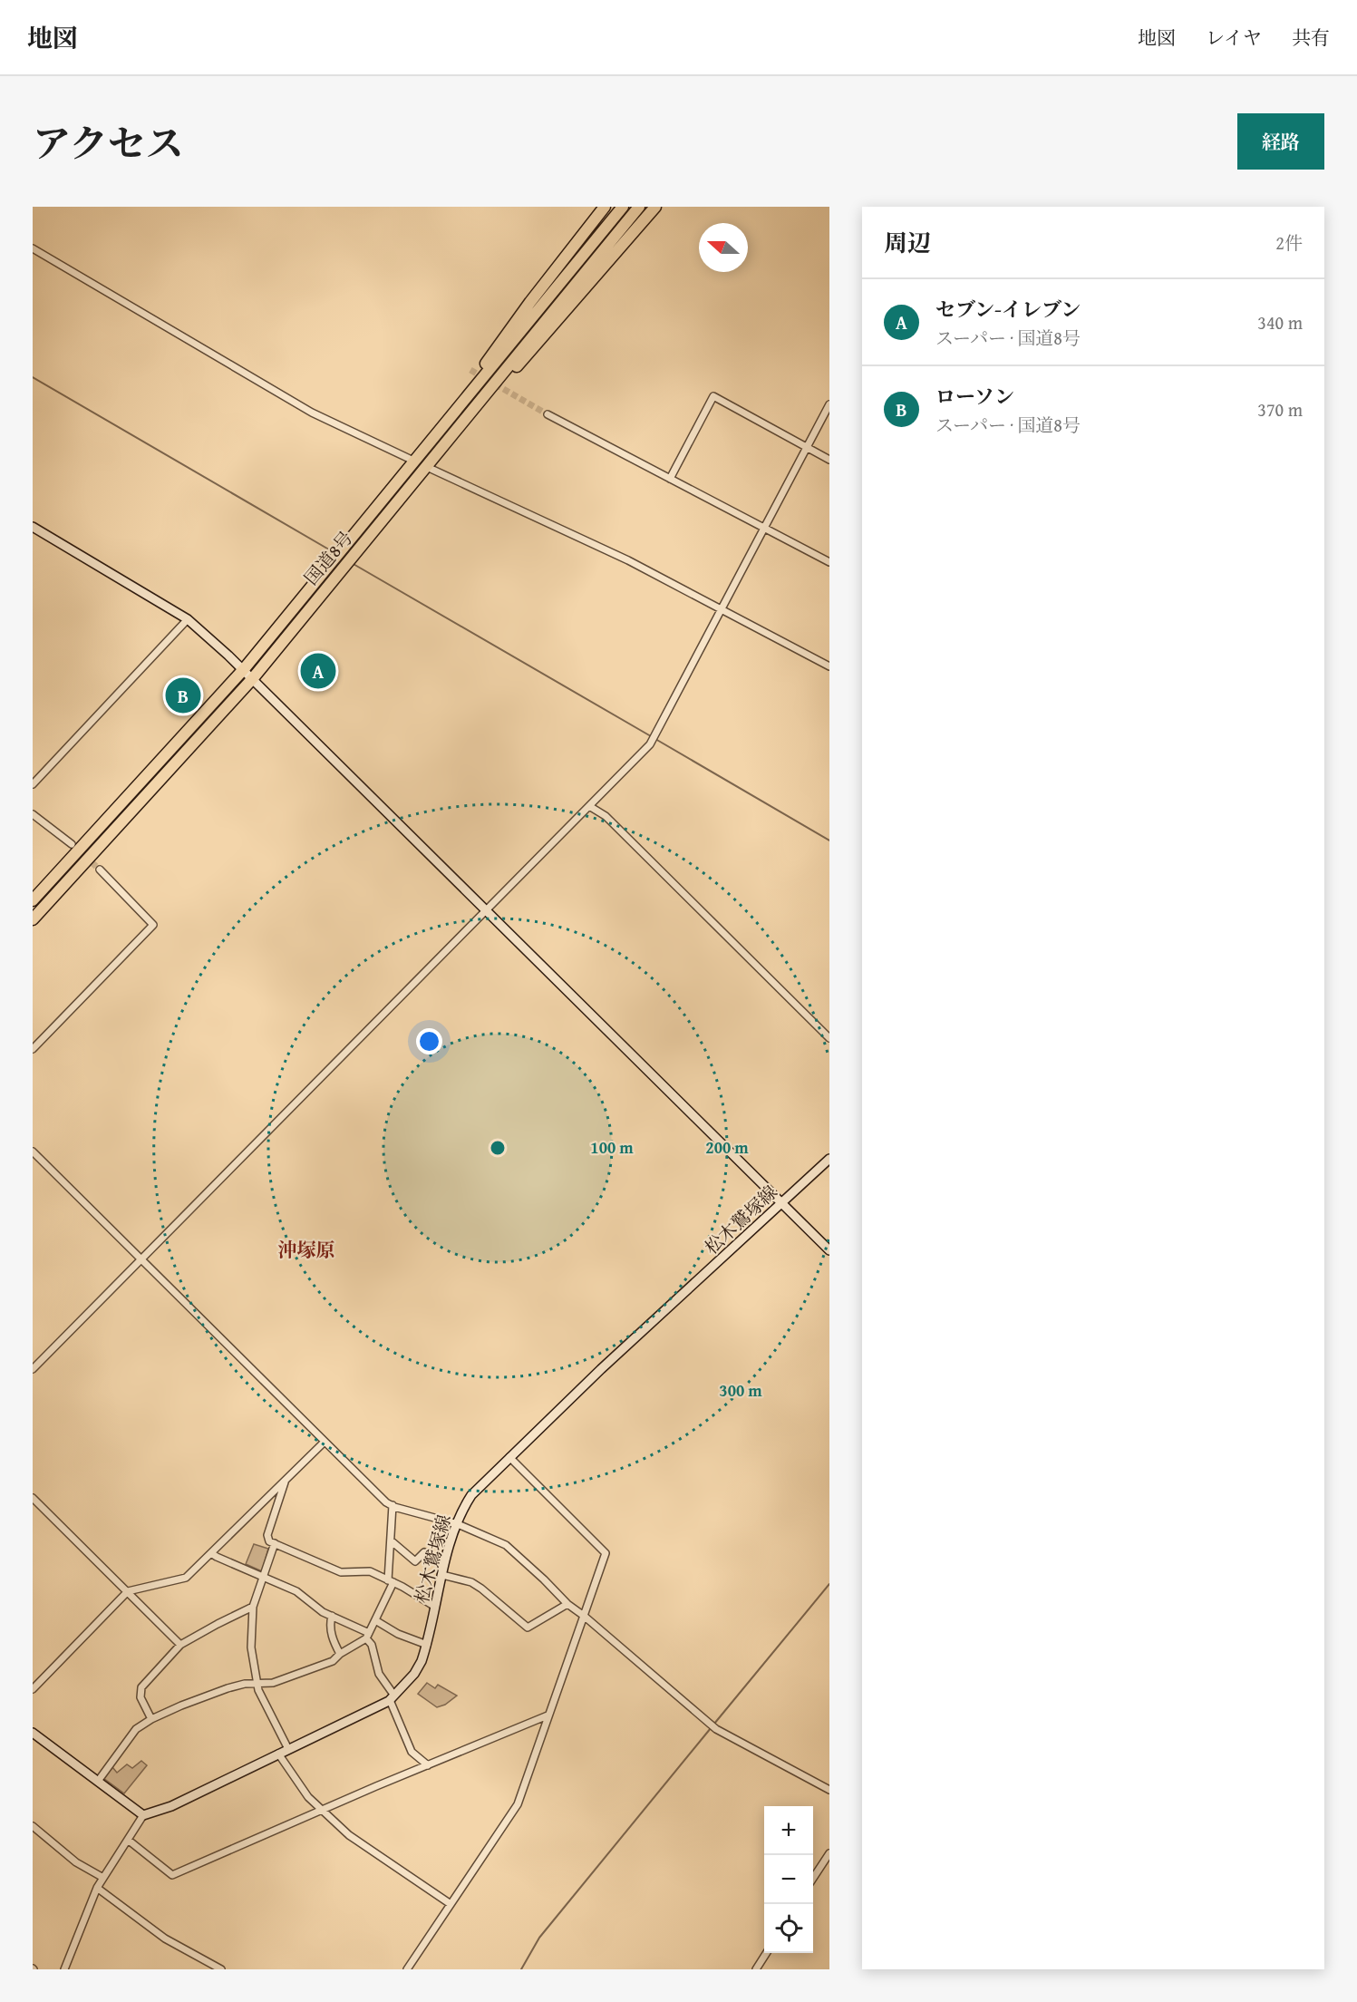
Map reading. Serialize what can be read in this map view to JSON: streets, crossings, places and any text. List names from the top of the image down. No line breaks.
{"streets":{"highway":["国道8号"],"main road":["松木鷲塚線"]},"districts":["沖塚原"],"north":"left","page":{"header":"地図","nav":["地図","レイヤ","共有"],"title":"アクセス","buttons":"経路","heading":["周辺","2件"],"list":[{"mark":"A","name":"セブン-イレブン","note":"スーパー · 国道8号","value":"340 m"},{"mark":"B","name":"ローソン","note":"スーパー · 国道8号","value":"370 m"}],"pins":["A","B"],"map_buttons":["+","−"]},"rings":["100 m","200 m","300 m"]}
